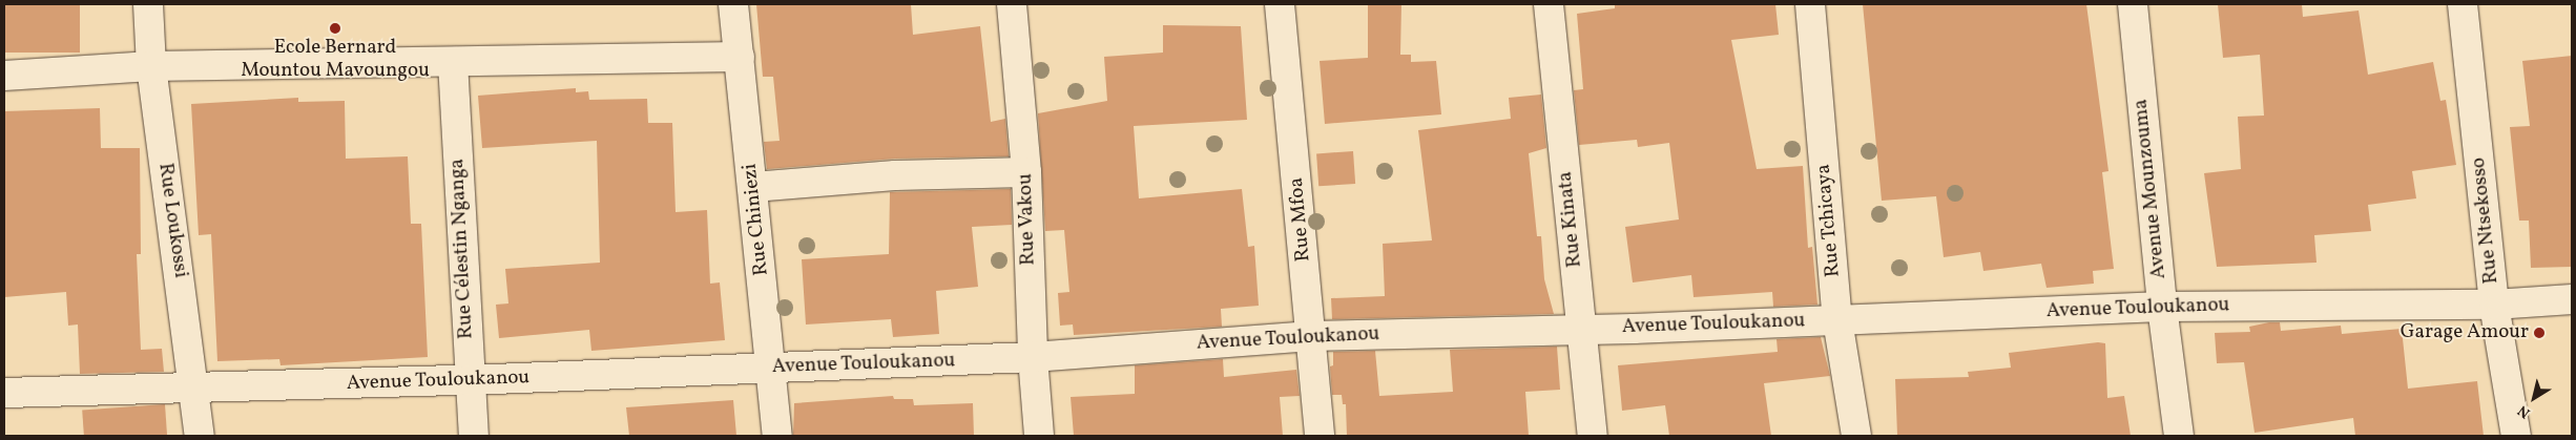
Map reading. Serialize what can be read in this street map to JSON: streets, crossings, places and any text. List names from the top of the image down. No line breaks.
{"streets":{"street":["Avenue Mounzouma","Rue Chiniezi","Rue Vakou","Rue Mfoa","Rue Kinata","Rue Loukossi","Rue Tchicaya","Rue Ntsekosso","Rue Célestin Nganga","Avenue Touloukanou"]},"crossings":[["Avenue Mounzouma","Avenue Touloukanou"],["Rue Chiniezi","Avenue Touloukanou"],["Rue Vakou","Avenue Touloukanou"],["Rue Mfoa","Avenue Touloukanou"],["Rue Kinata","Avenue Touloukanou"],["Rue Loukossi","Avenue Touloukanou"],["Rue Tchicaya","Avenue Touloukanou"],["Rue Ntsekosso","Avenue Touloukanou"],["Rue Célestin Nganga","Avenue Touloukanou"]],"places":["Ecole Bernard Mountou Mavoungou","Garage Amour"],"north":"bottom left"}
